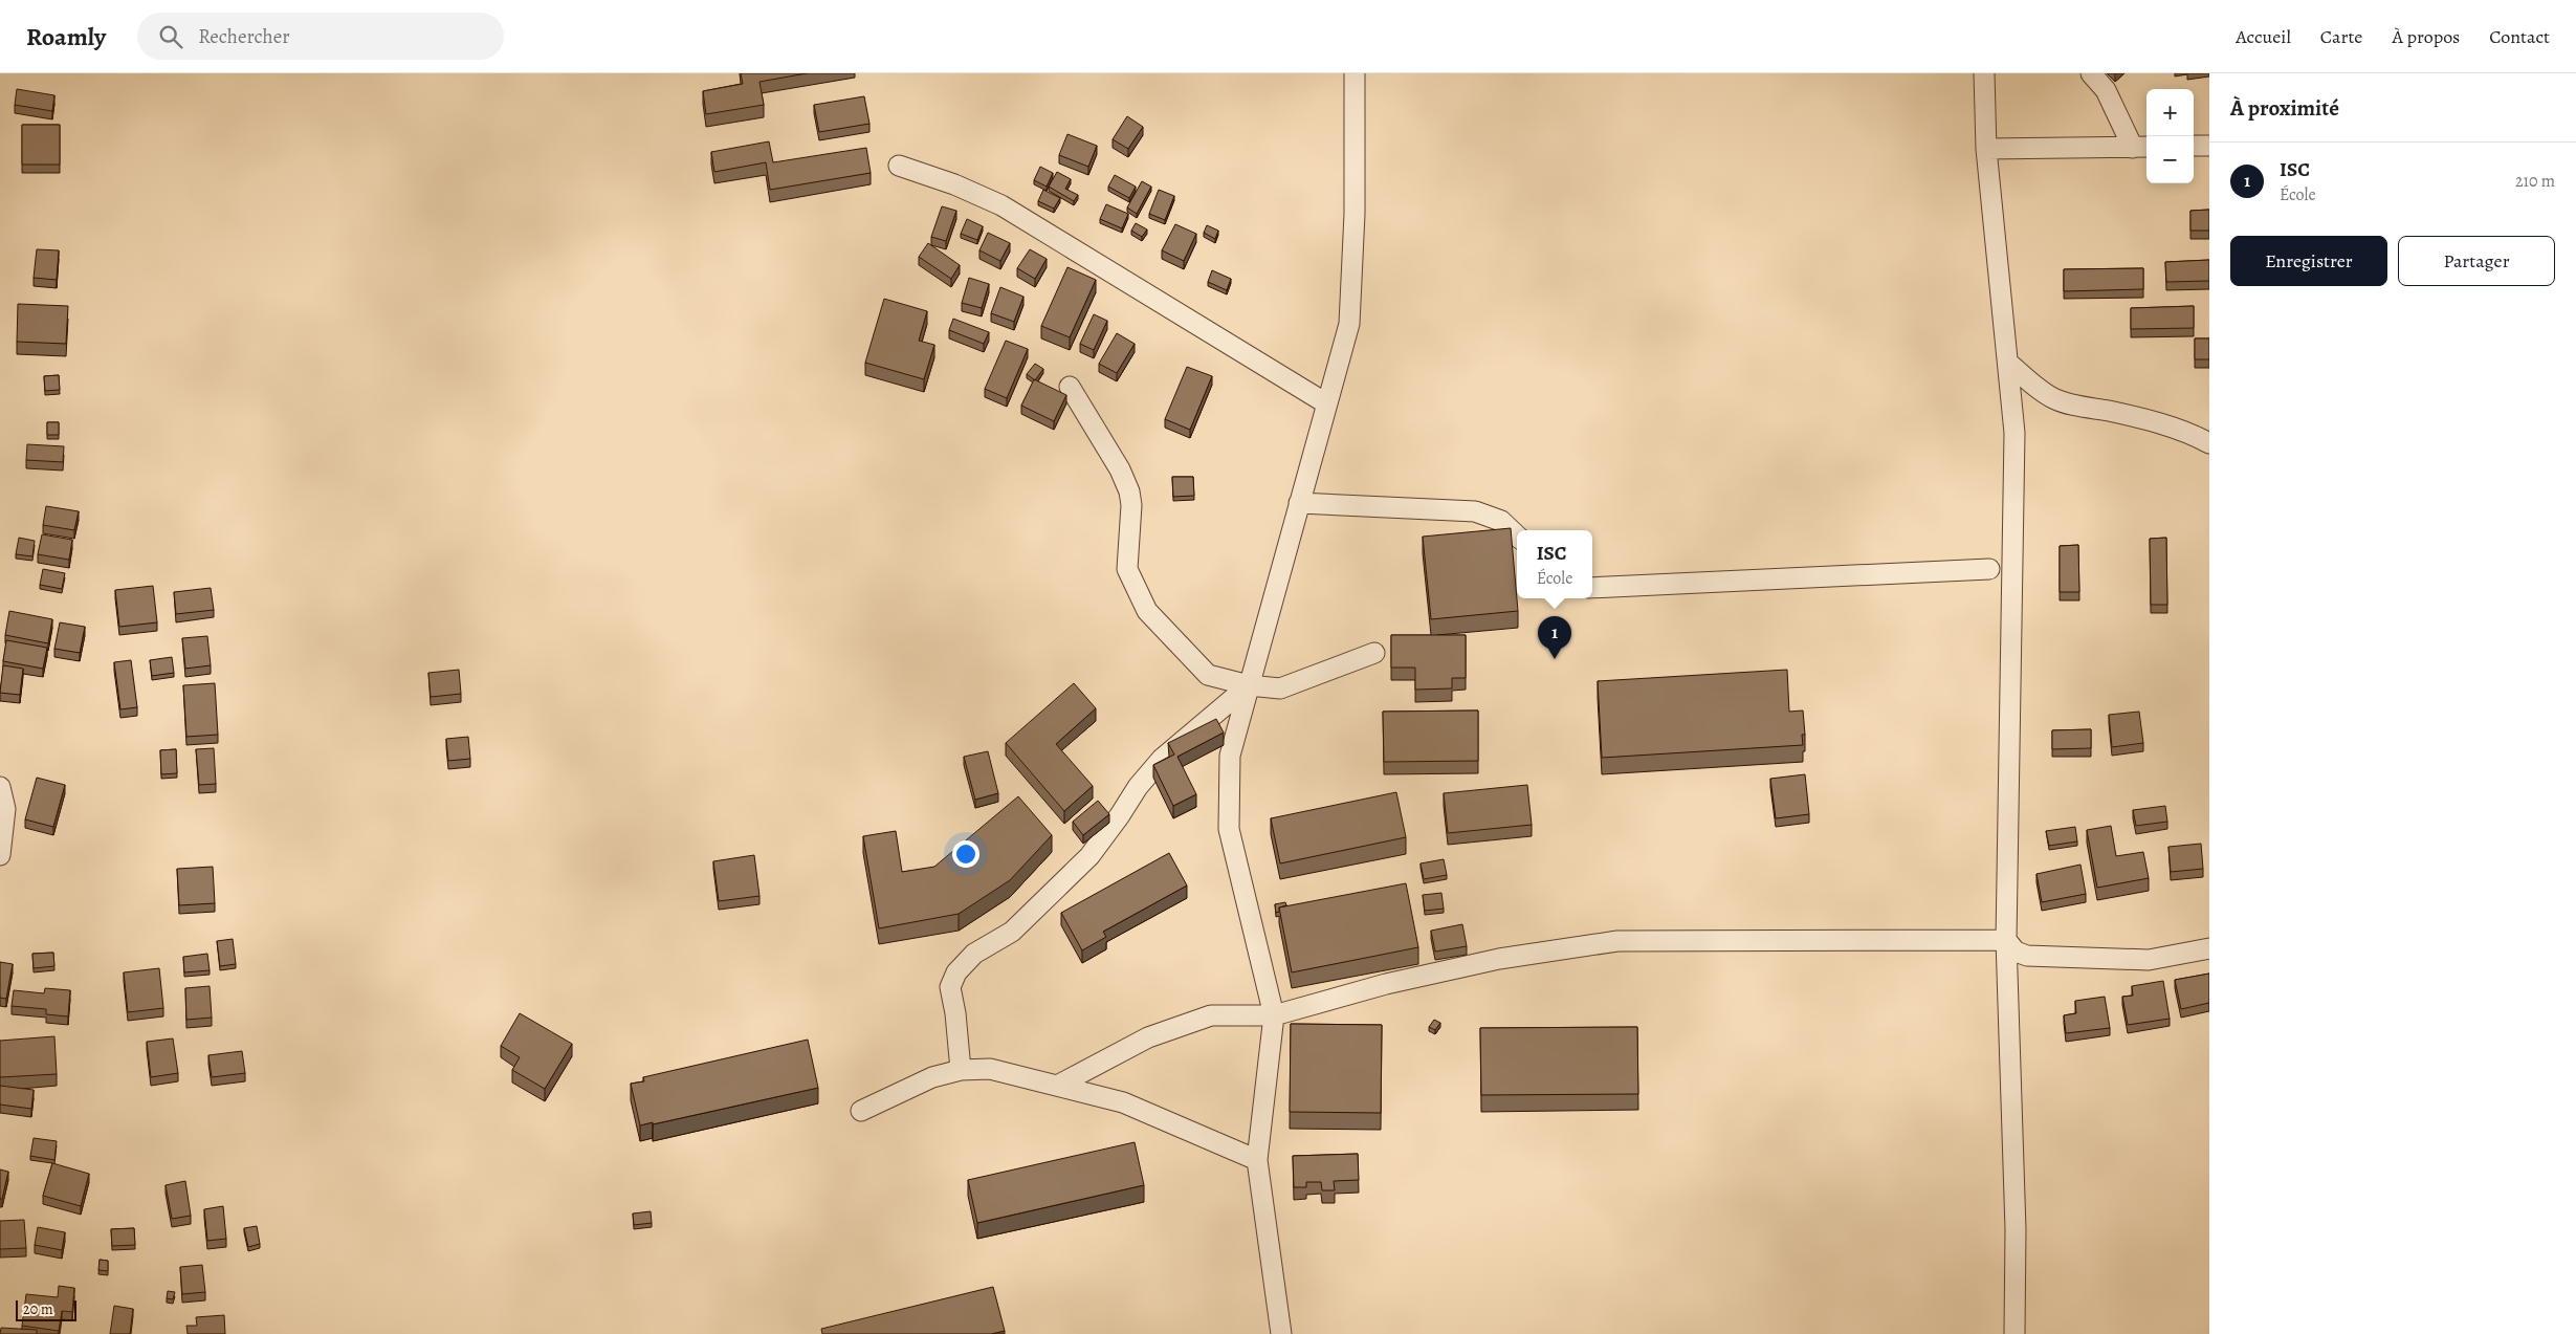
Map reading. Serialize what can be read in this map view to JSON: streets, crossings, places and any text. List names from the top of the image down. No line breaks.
{"scale_bar":"20 m","page":{"header":"Roamly","search":"Rechercher","nav":["Accueil","Carte","À propos","Contact"],"heading":"À proximité","map_buttons":["+","−"],"list":[{"mark":"1","name":"ISC","note":"École","value":"210 m"}],"buttons":["Enregistrer","Partager"],"popup":["ISC","École"],"pins":"1","scale":"20 m"}}
